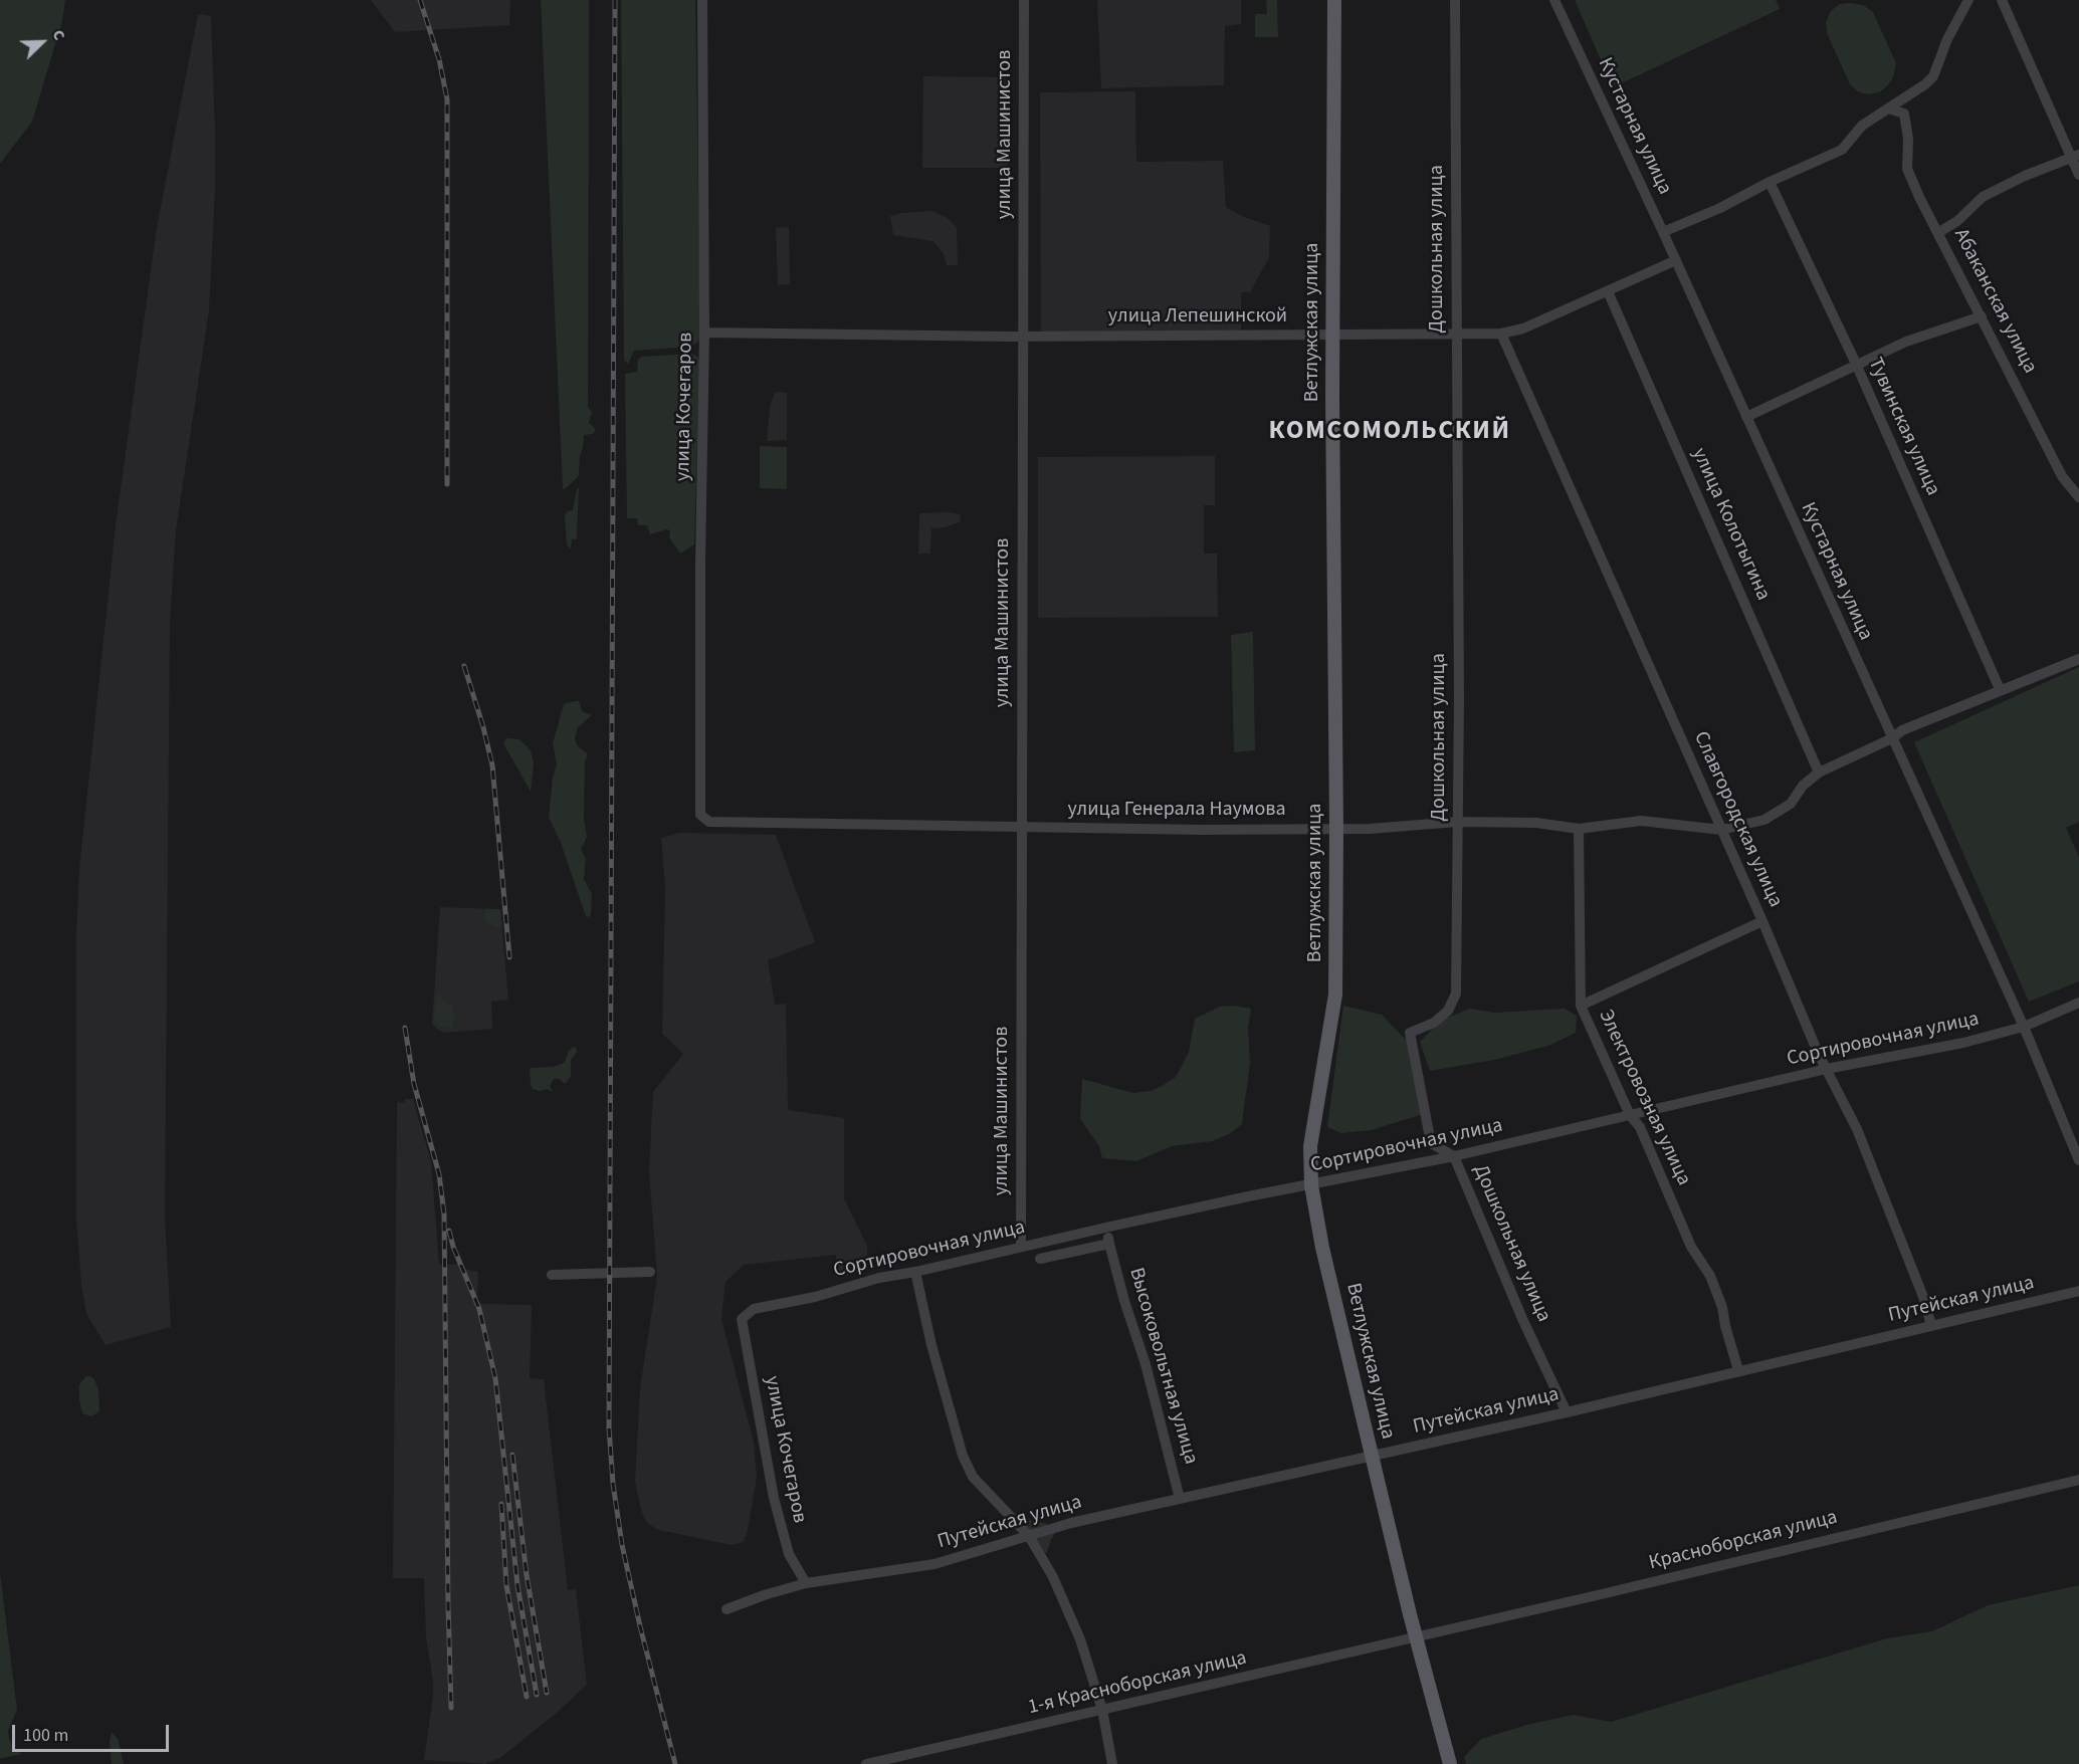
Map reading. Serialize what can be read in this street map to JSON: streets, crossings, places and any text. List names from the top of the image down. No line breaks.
{"streets":{"main road":["Ветлужская улица"],"street":["Кустарная улица","улица Машинистов","Дошкольная улица","Абаканская улица","улица Лепешинской","улица Кочегаров","Тувинская улица","улица Колотыгина","улица Генерала Наумова","Славгородская улица","Сортировочная улица","Электровозная улица","Путейская улица","Высоковольтная улица","Красноборская улица","1-я Красноборская улица"]},"crossings":[["Кустарная улица","улица Лепешинской"],["Кустарная улица","улица Генерала Наумова"],["Кустарная улица","Сортировочная улица"],["улица Машинистов","улица Лепешинской"],["улица Машинистов","улица Генерала Наумова"],["улица Машинистов","Сортировочная улица"],["Дошкольная улица","улица Лепешинской"],["Дошкольная улица","улица Генерала Наумова"],["Дошкольная улица","Сортировочная улица"],["Дошкольная улица","Путейская улица"],["улица Лепешинской","Ветлужская улица"],["улица Лепешинской","улица Кочегаров"],["улица Лепешинской","улица Колотыгина"],["улица Лепешинской","Славгородская улица"],["Ветлужская улица","улица Генерала Наумова"],["Ветлужская улица","Сортировочная улица"],["Ветлужская улица","Путейская улица"],["Ветлужская улица","Красноборская улица"],["Ветлужская улица","1-я Красноборская улица"],["улица Кочегаров","улица Генерала Наумова"],["улица Кочегаров","Сортировочная улица"],["улица Кочегаров","Путейская улица"],["Тувинская улица","улица Генерала Наумова"],["улица Колотыгина","улица Генерала Наумова"],["улица Генерала Наумова","Славгородская улица"],["улица Генерала Наумова","Электровозная улица"],["Славгородская улица","Сортировочная улица"],["Славгородская улица","Путейская улица"],["Сортировочная улица","Электровозная улица"],["Сортировочная улица","Высоковольтная улица"],["Электровозная улица","Путейская улица"],["Путейская улица","Высоковольтная улица"],["Красноборская улица","1-я Красноборская улица"]],"districts":["КОМСОМОЛЬСКИЙ"],"scale_bar":"100 m","north":"top right"}
